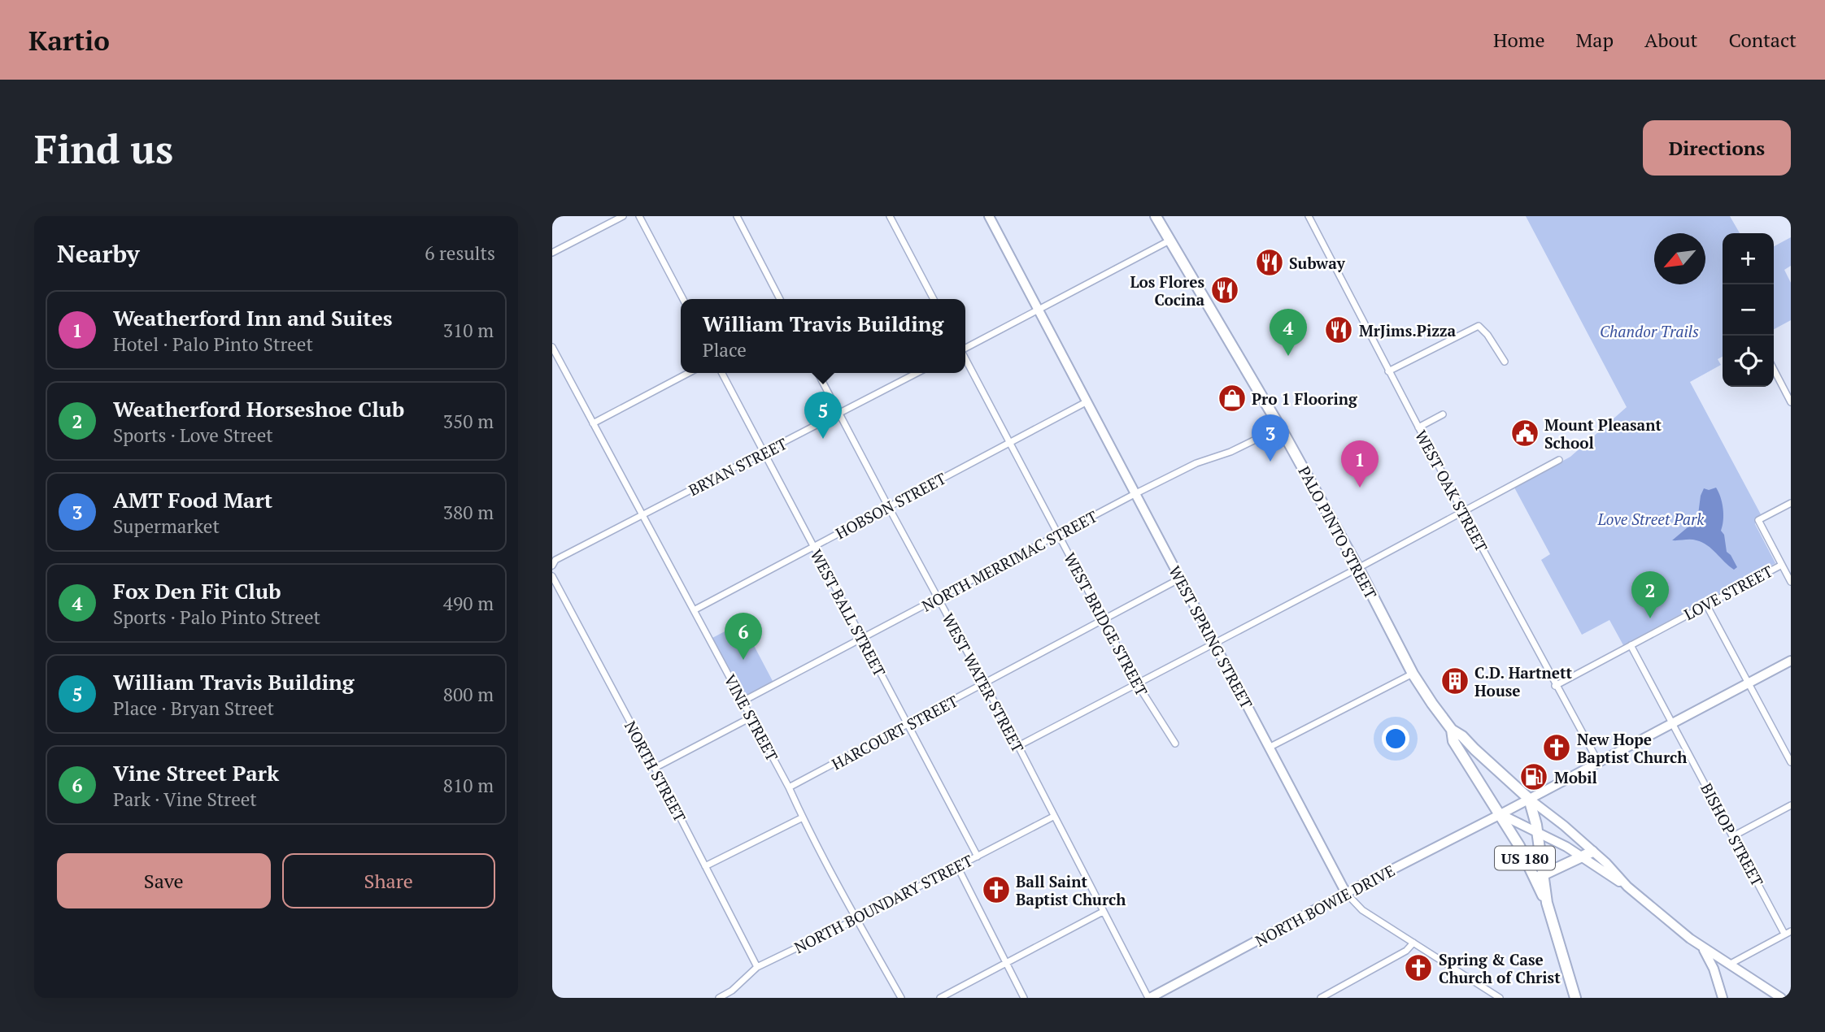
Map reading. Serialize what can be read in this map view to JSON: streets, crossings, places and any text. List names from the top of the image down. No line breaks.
{"streets":{"main road":["PALO PINTO STREET","US 180"],"street":["BRYAN STREET","WEST OAK STREET","HOBSON STREET","NORTH MERRIMAC STREET","LOVE STREET","WEST BALL STREET","WEST BRIDGE STREET","WEST SPRING STREET","WEST WATER STREET","VINE STREET","HARCOURT STREET","NORTH STREET","BISHOP STREET","NORTH BOUNDARY STREET","NORTH BOWIE DRIVE"]},"crossings":[["BRYAN STREET","WEST BALL STREET"],["BRYAN STREET","WEST WATER STREET"],["BRYAN STREET","VINE STREET"],["WEST OAK STREET","LOVE STREET"],["WEST OAK STREET","NORTH BOWIE DRIVE"],["HOBSON STREET","WEST BALL STREET"],["HOBSON STREET","WEST BRIDGE STREET"],["HOBSON STREET","WEST SPRING STREET"],["HOBSON STREET","WEST WATER STREET"],["HOBSON STREET","VINE STREET"],["PALO PINTO STREET","NORTH MERRIMAC STREET"],["PALO PINTO STREET","US 180"],["PALO PINTO STREET","NORTH BOWIE DRIVE"],["NORTH MERRIMAC STREET","WEST BALL STREET"],["NORTH MERRIMAC STREET","WEST BRIDGE STREET"],["NORTH MERRIMAC STREET","WEST SPRING STREET"],["NORTH MERRIMAC STREET","WEST WATER STREET"],["NORTH MERRIMAC STREET","VINE STREET"],["LOVE STREET","BISHOP STREET"],["WEST BALL STREET","HARCOURT STREET"],["WEST BALL STREET","NORTH BOUNDARY STREET"],["WEST BRIDGE STREET","HARCOURT STREET"],["WEST SPRING STREET","HARCOURT STREET"],["WEST SPRING STREET","NORTH BOWIE DRIVE"],["WEST WATER STREET","HARCOURT STREET"],["WEST WATER STREET","NORTH BOUNDARY STREET"],["WEST WATER STREET","NORTH BOWIE DRIVE"],["VINE STREET","HARCOURT STREET"],["VINE STREET","NORTH BOUNDARY STREET"],["NORTH STREET","NORTH BOUNDARY STREET"],["BISHOP STREET","NORTH BOWIE DRIVE"],["US 180","NORTH BOWIE DRIVE"]],"parks":["Chandor Trails","Love Street Park"],"places":{"restaurant":["Subway","Los Flores Cocina","MrJims.Pizza"],"shop":["Pro 1 Flooring"],"public building":["Mount Pleasant School"],"building":["C.D. Hartnett House"],"church":["New Hope Baptist Church","Ball Saint Baptist Church","Spring & Case Church of Christ"],"fuel station":["Mobil"]},"north":"bottom left","page":{"header":"Kartio","nav":["Home","Map","About","Contact"],"buttons":["Directions",["Save","Share"]],"title":"Find us","heading":["Nearby","6 results"],"map_buttons":["+","−"],"list":[{"mark":"1","name":"Weatherford Inn and Suites","note":"Hotel · Palo Pinto Street","value":"310 m"},{"mark":"2","name":"Weatherford Horseshoe Club","note":"Sports · Love Street","value":"350 m"},{"mark":"3","name":"AMT Food Mart","note":"Supermarket","value":"380 m"},{"mark":"4","name":"Fox Den Fit Club","note":"Sports · Palo Pinto Street","value":"490 m"},{"mark":"5","name":"William Travis Building","note":"Place · Bryan Street","value":"800 m"},{"mark":"6","name":"Vine Street Park","note":"Park · Vine Street","value":"810 m"}],"popup":["William Travis Building","Place"],"pins":["4","5","3","1","2","6"]}}
